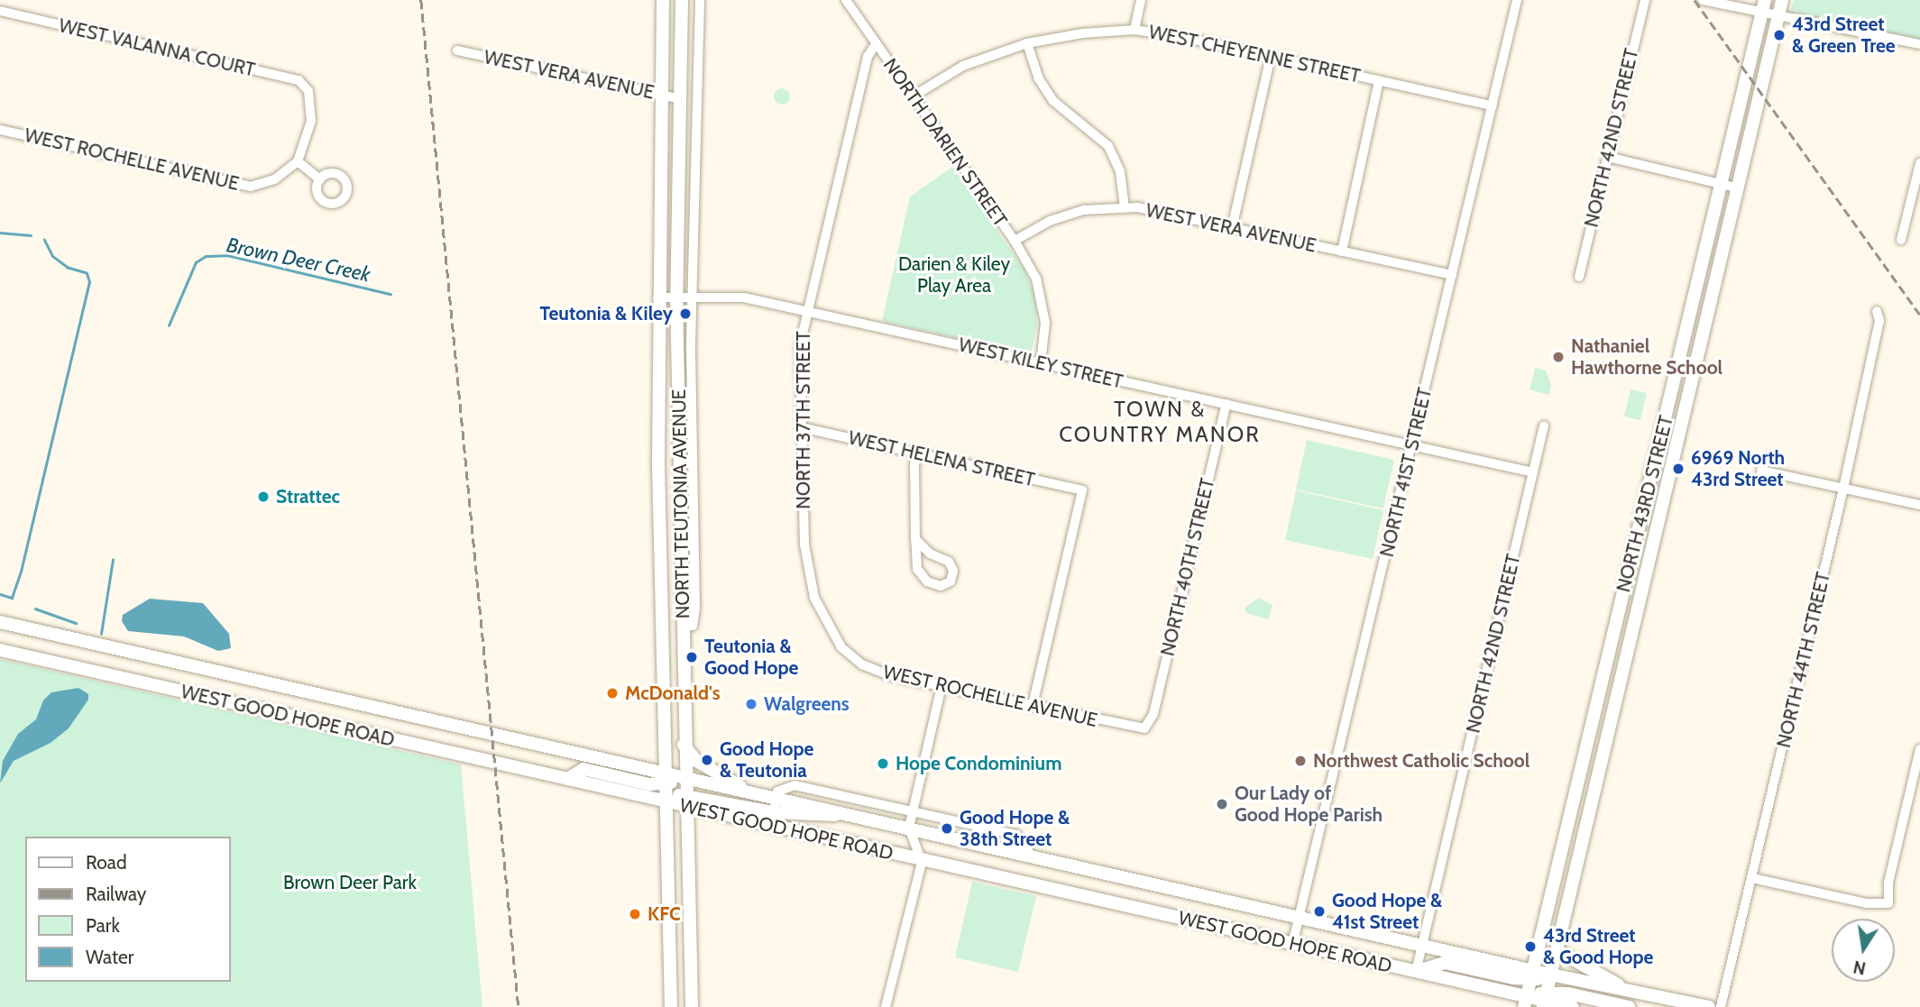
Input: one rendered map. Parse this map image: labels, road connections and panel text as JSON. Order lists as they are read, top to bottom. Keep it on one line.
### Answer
{"streets":{"main road":["NORTH TEUTONIA AVENUE","NORTH 43RD STREET","WEST GOOD HOPE ROAD"],"street":["WEST VALANNA COURT","WEST CHEYENNE STREET","WEST VERA AVENUE","NORTH 42ND STREET","NORTH DARIEN STREET","WEST ROCHELLE AVENUE","WEST KILEY STREET","NORTH 37TH STREET","WEST HELENA STREET","NORTH 41ST STREET","NORTH 40TH STREET","NORTH 44TH STREET"]},"crossings":[["WEST VALANNA COURT","WEST ROCHELLE AVENUE"],["WEST CHEYENNE STREET","NORTH DARIEN STREET"],["WEST CHEYENNE STREET","NORTH 41ST STREET"],["WEST VERA AVENUE","NORTH DARIEN STREET"],["WEST VERA AVENUE","NORTH 41ST STREET"],["WEST VERA AVENUE","NORTH TEUTONIA AVENUE"],["NORTH 42ND STREET","WEST KILEY STREET"],["NORTH 42ND STREET","WEST GOOD HOPE ROAD"],["NORTH DARIEN STREET","WEST KILEY STREET"],["NORTH DARIEN STREET","NORTH 37TH STREET"],["WEST ROCHELLE AVENUE","NORTH 37TH STREET"],["WEST ROCHELLE AVENUE","WEST HELENA STREET"],["WEST ROCHELLE AVENUE","NORTH 40TH STREET"],["WEST KILEY STREET","NORTH 37TH STREET"],["WEST KILEY STREET","NORTH 41ST STREET"],["WEST KILEY STREET","NORTH TEUTONIA AVENUE"],["WEST KILEY STREET","NORTH 40TH STREET"],["NORTH 37TH STREET","WEST HELENA STREET"],["NORTH 41ST STREET","WEST GOOD HOPE ROAD"],["NORTH TEUTONIA AVENUE","WEST GOOD HOPE ROAD"],["NORTH 43RD STREET","WEST GOOD HOPE ROAD"]],"districts":["TOWN & COUNTRY MANOR"],"water":["Brown Deer Creek"],"parks":["Darien & Kiley Play Area","Brown Deer Park"],"places":["43rd Street & Green Tree","Teutonia & Kiley","Nathaniel Hawthorne School","6969 North 43rd Street","Strattec","Teutonia & Good Hope","McDonald's","Walgreens","Good Hope & Teutonia","Northwest Catholic School","Hope Condominium","Our Lady of Good Hope Parish","Good Hope & 38th Street","Good Hope & 41st Street","KFC","43rd Street & Good Hope"],"legend":["Road","Railway","Park","Water"],"north":"bottom"}
